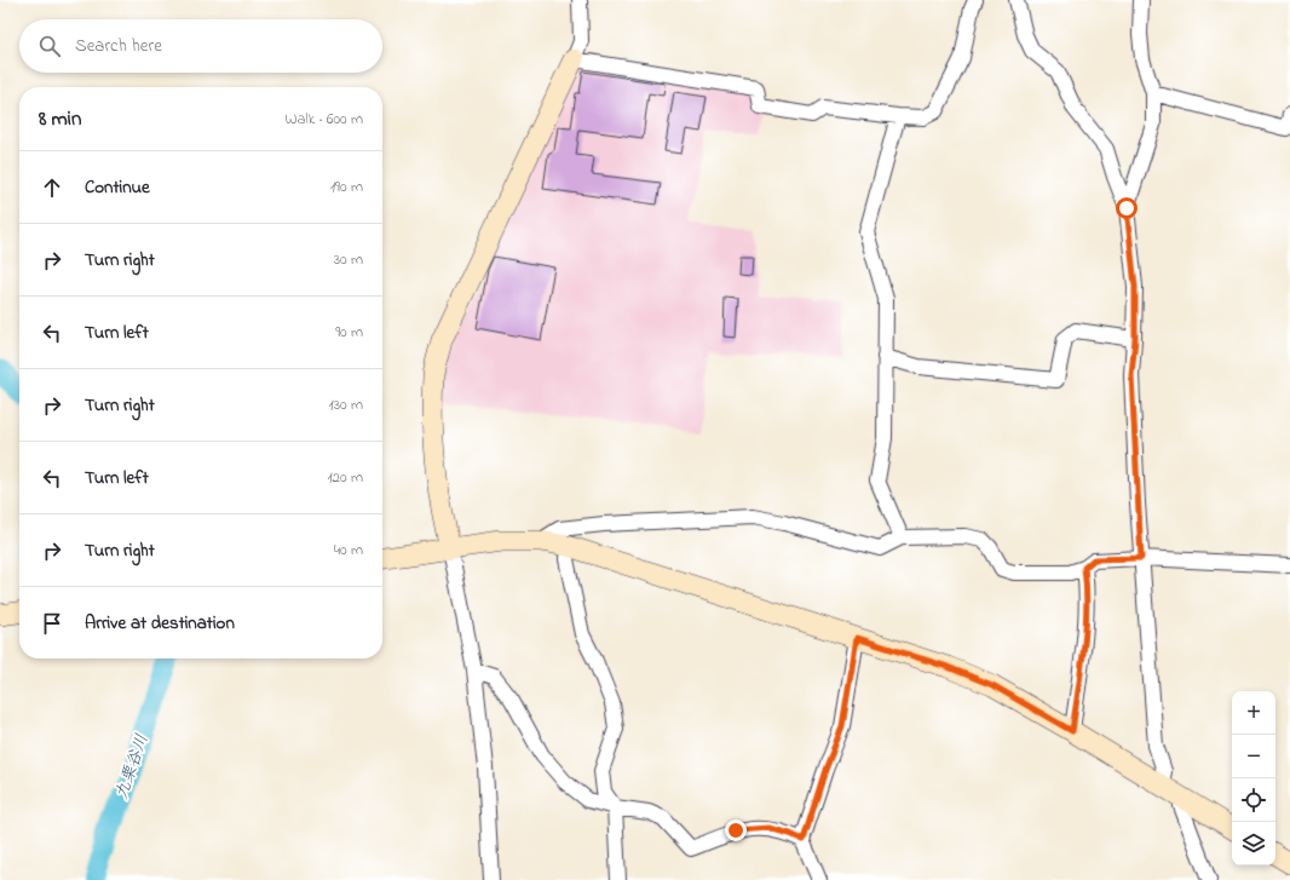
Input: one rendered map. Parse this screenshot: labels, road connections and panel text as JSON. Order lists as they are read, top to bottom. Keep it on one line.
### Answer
{"water":["九栗谷川"],"page":{"search":"Search here","heading":["8 min","Walk · 600 m"],"list":[["Continue","190 m"],["Turn right","30 m"],["Turn left","90 m"],["Turn right","130 m"],["Turn left","120 m"],["Turn right","40 m"],"Arrive at destination"],"map_buttons":["+","−"]}}
